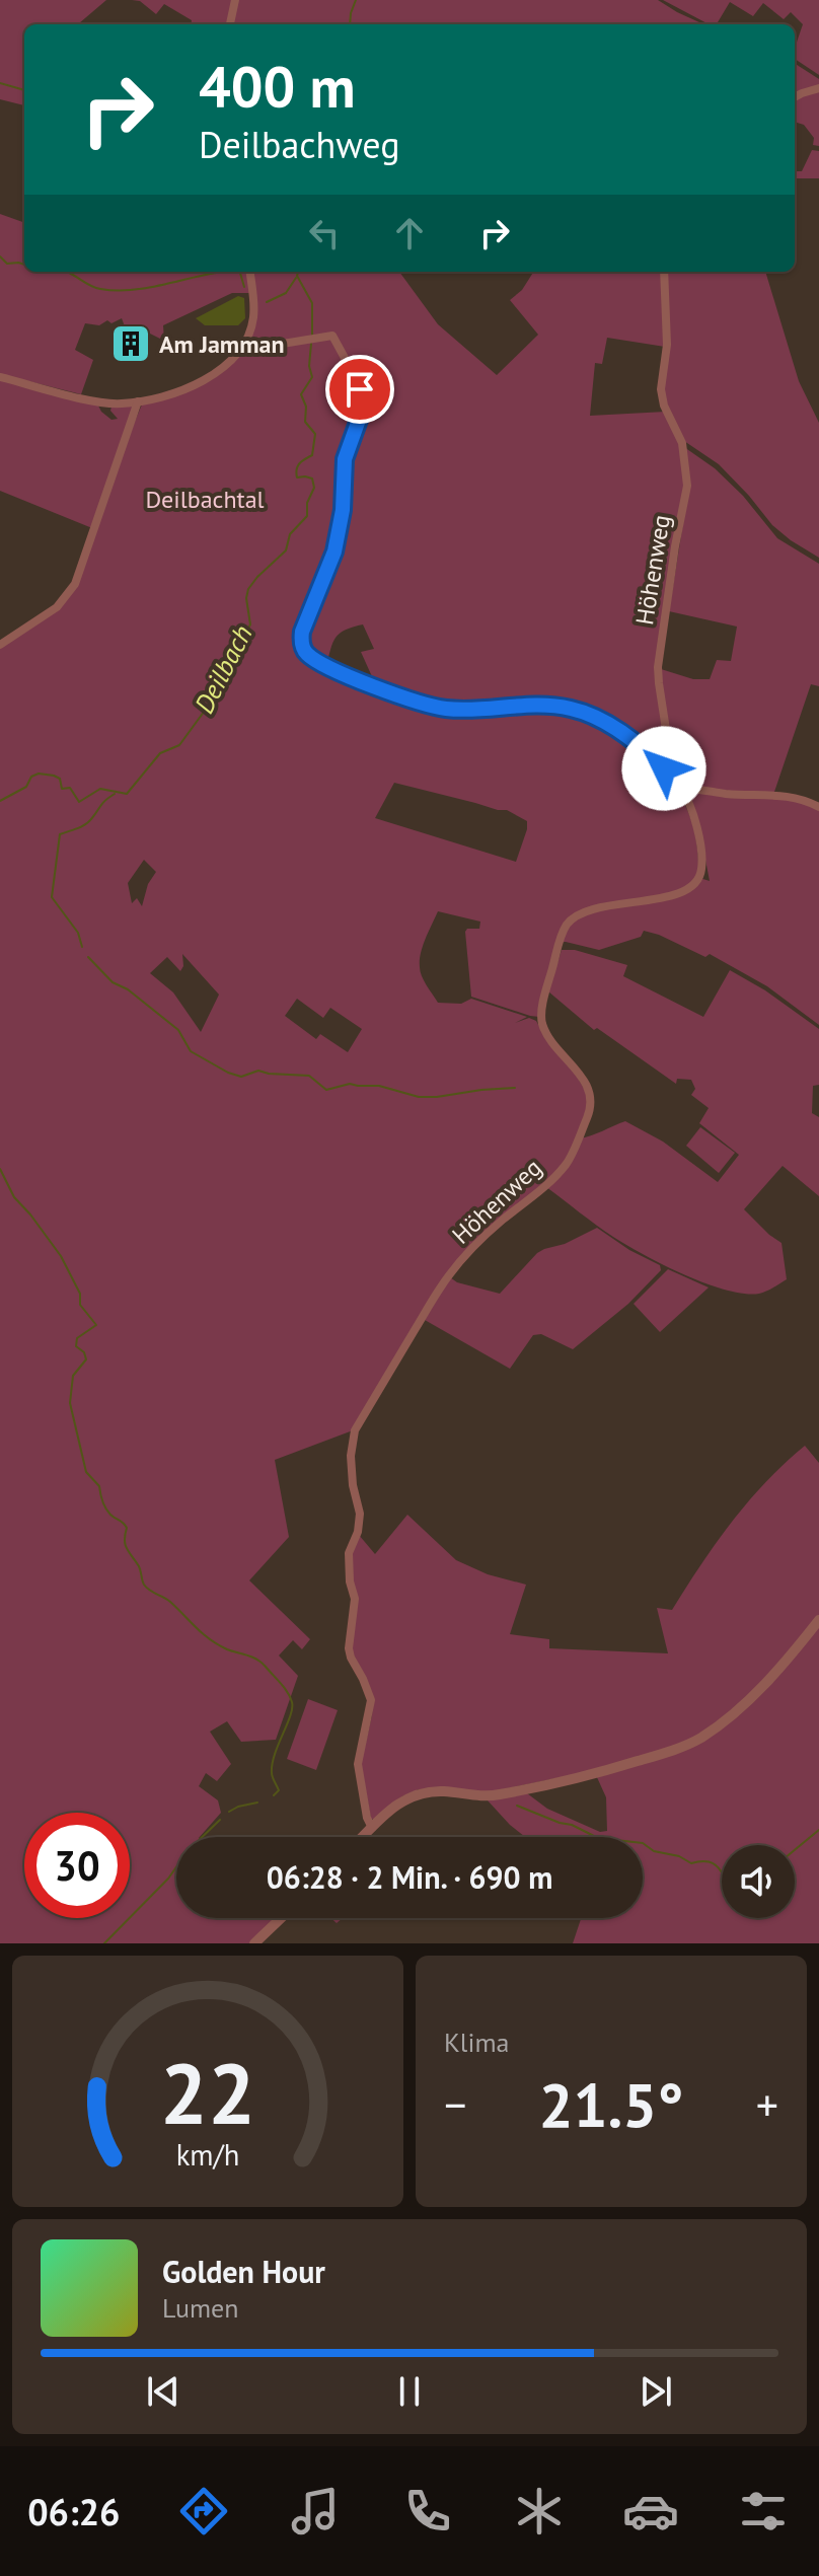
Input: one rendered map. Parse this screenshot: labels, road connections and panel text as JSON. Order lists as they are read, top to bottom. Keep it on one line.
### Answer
{"streets":{"street":["Höhenweg"]},"water":["Deilbach"],"parks":["Deilbachtal"],"places":{"building":["Am Jamman"]},"page":{"turn":["400 m","Deilbachweg"],"limit":"30","trip":"06:28 · 2 Min. · 690 m","tile":"Klima","heat":["−","21.5°","+"],"song":["Golden Hour","Lumen"],"tabs":"06:26","gauge":["22","km/h"]}}
